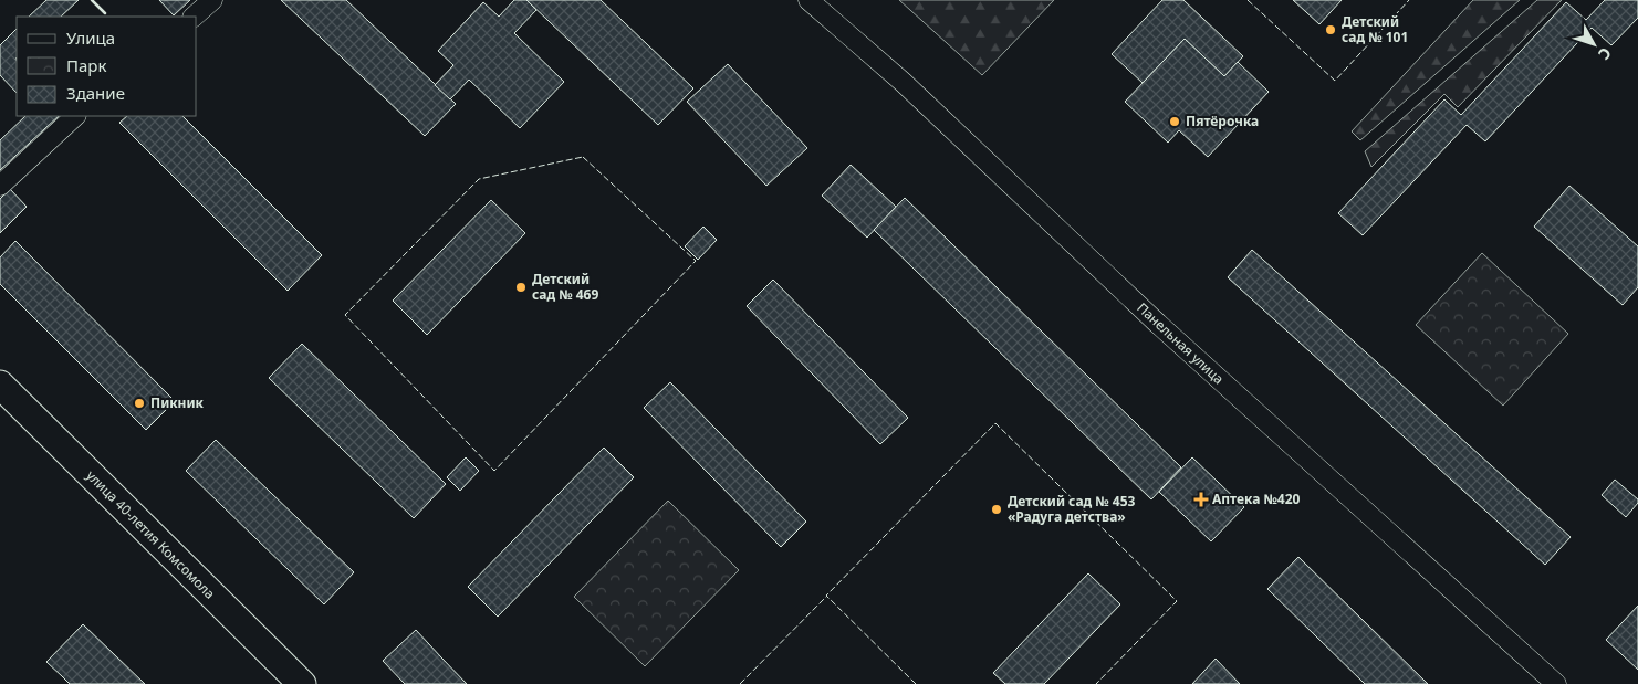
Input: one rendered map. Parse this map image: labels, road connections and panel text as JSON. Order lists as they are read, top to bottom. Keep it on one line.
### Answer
{"streets":{"main road":["улица 40-летия Комсомола"],"street":["Панельная улица"]},"places":{"other":["Детский сад № 101","Пятёрочка","Детский сад № 469","Пикник","Детский сад № 453 «Радуга детства»"],"health":["Аптека №420"]},"legend":["Улица","Парк","Здание"],"north":"bottom right"}
